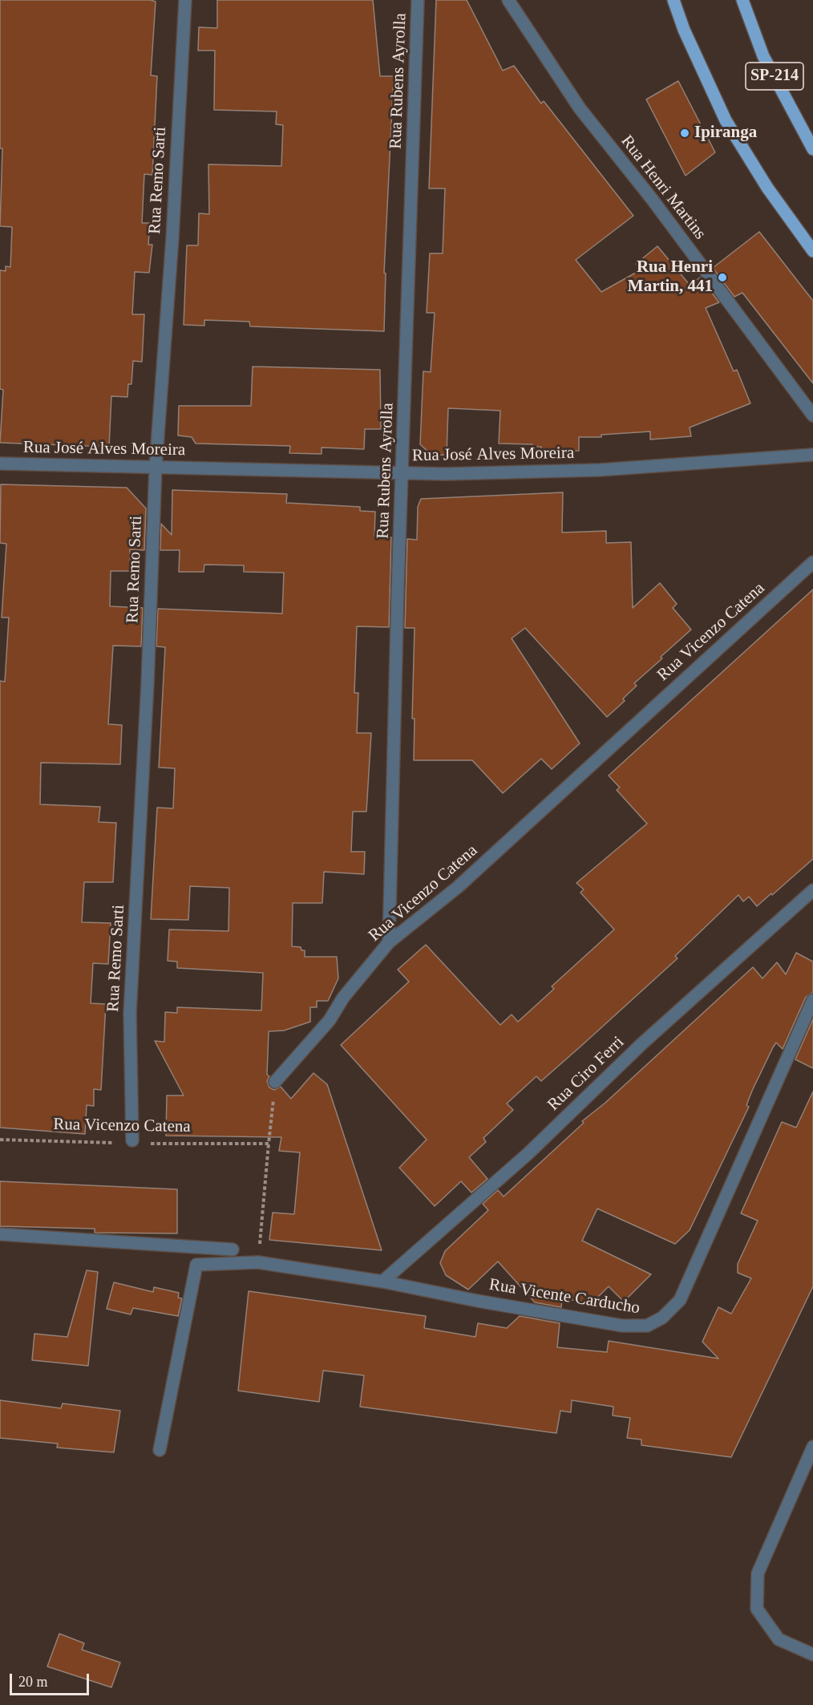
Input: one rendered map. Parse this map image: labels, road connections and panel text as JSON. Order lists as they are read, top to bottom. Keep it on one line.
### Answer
{"streets":{"main road":["SP-214"],"street":["Rua Rubens Ayrolla","Rua Remo Sarti","Rua Henri Martins","Rua José Alves Moreira","Rua Vicenzo Catena","Rua Ciro Ferri","Rua Vicente Carducho"]},"crossings":[["Rua Rubens Ayrolla","Rua José Alves Moreira"],["Rua Rubens Ayrolla","Rua Vicenzo Catena"],["Rua Remo Sarti","Rua José Alves Moreira"],["Rua Remo Sarti","Rua Vicenzo Catena"],["Rua Ciro Ferri","Rua Vicente Carducho"]],"places":["Ipiranga","Rua Henri Martin, 441"],"scale_bar":"20 m"}
